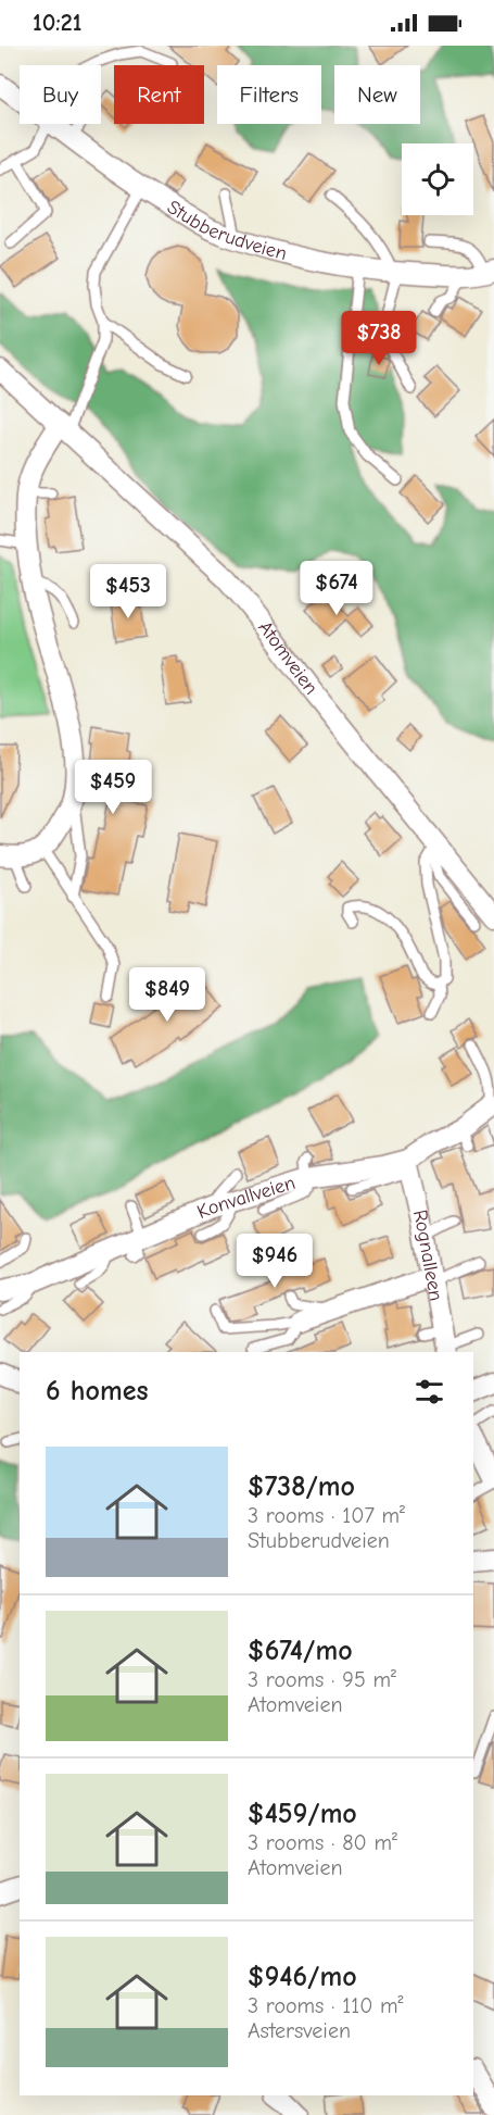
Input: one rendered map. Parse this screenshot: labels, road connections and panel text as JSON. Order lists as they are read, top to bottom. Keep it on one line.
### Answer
{"streets":{"street":["Stubberudveien","Atomveien","Konvallveien","Rognalleen"]},"crossings":[["Konvallveien","Rognalleen"]],"page":{"status":"10:21","chip":["Buy","Rent","Filters","New"],"price":["$738","$674","$453","$459","$849","$946"],"heading":"6 homes","list":[{"name":"$738/mo","note":"3 rooms · 107 m² · Stubberudveien"},{"name":"$674/mo","note":"3 rooms · 95 m² · Atomveien"},{"name":"$459/mo","note":"3 rooms · 80 m² · Atomveien"},{"name":"$946/mo","note":"3 rooms · 110 m² · Astersveien"}]}}
